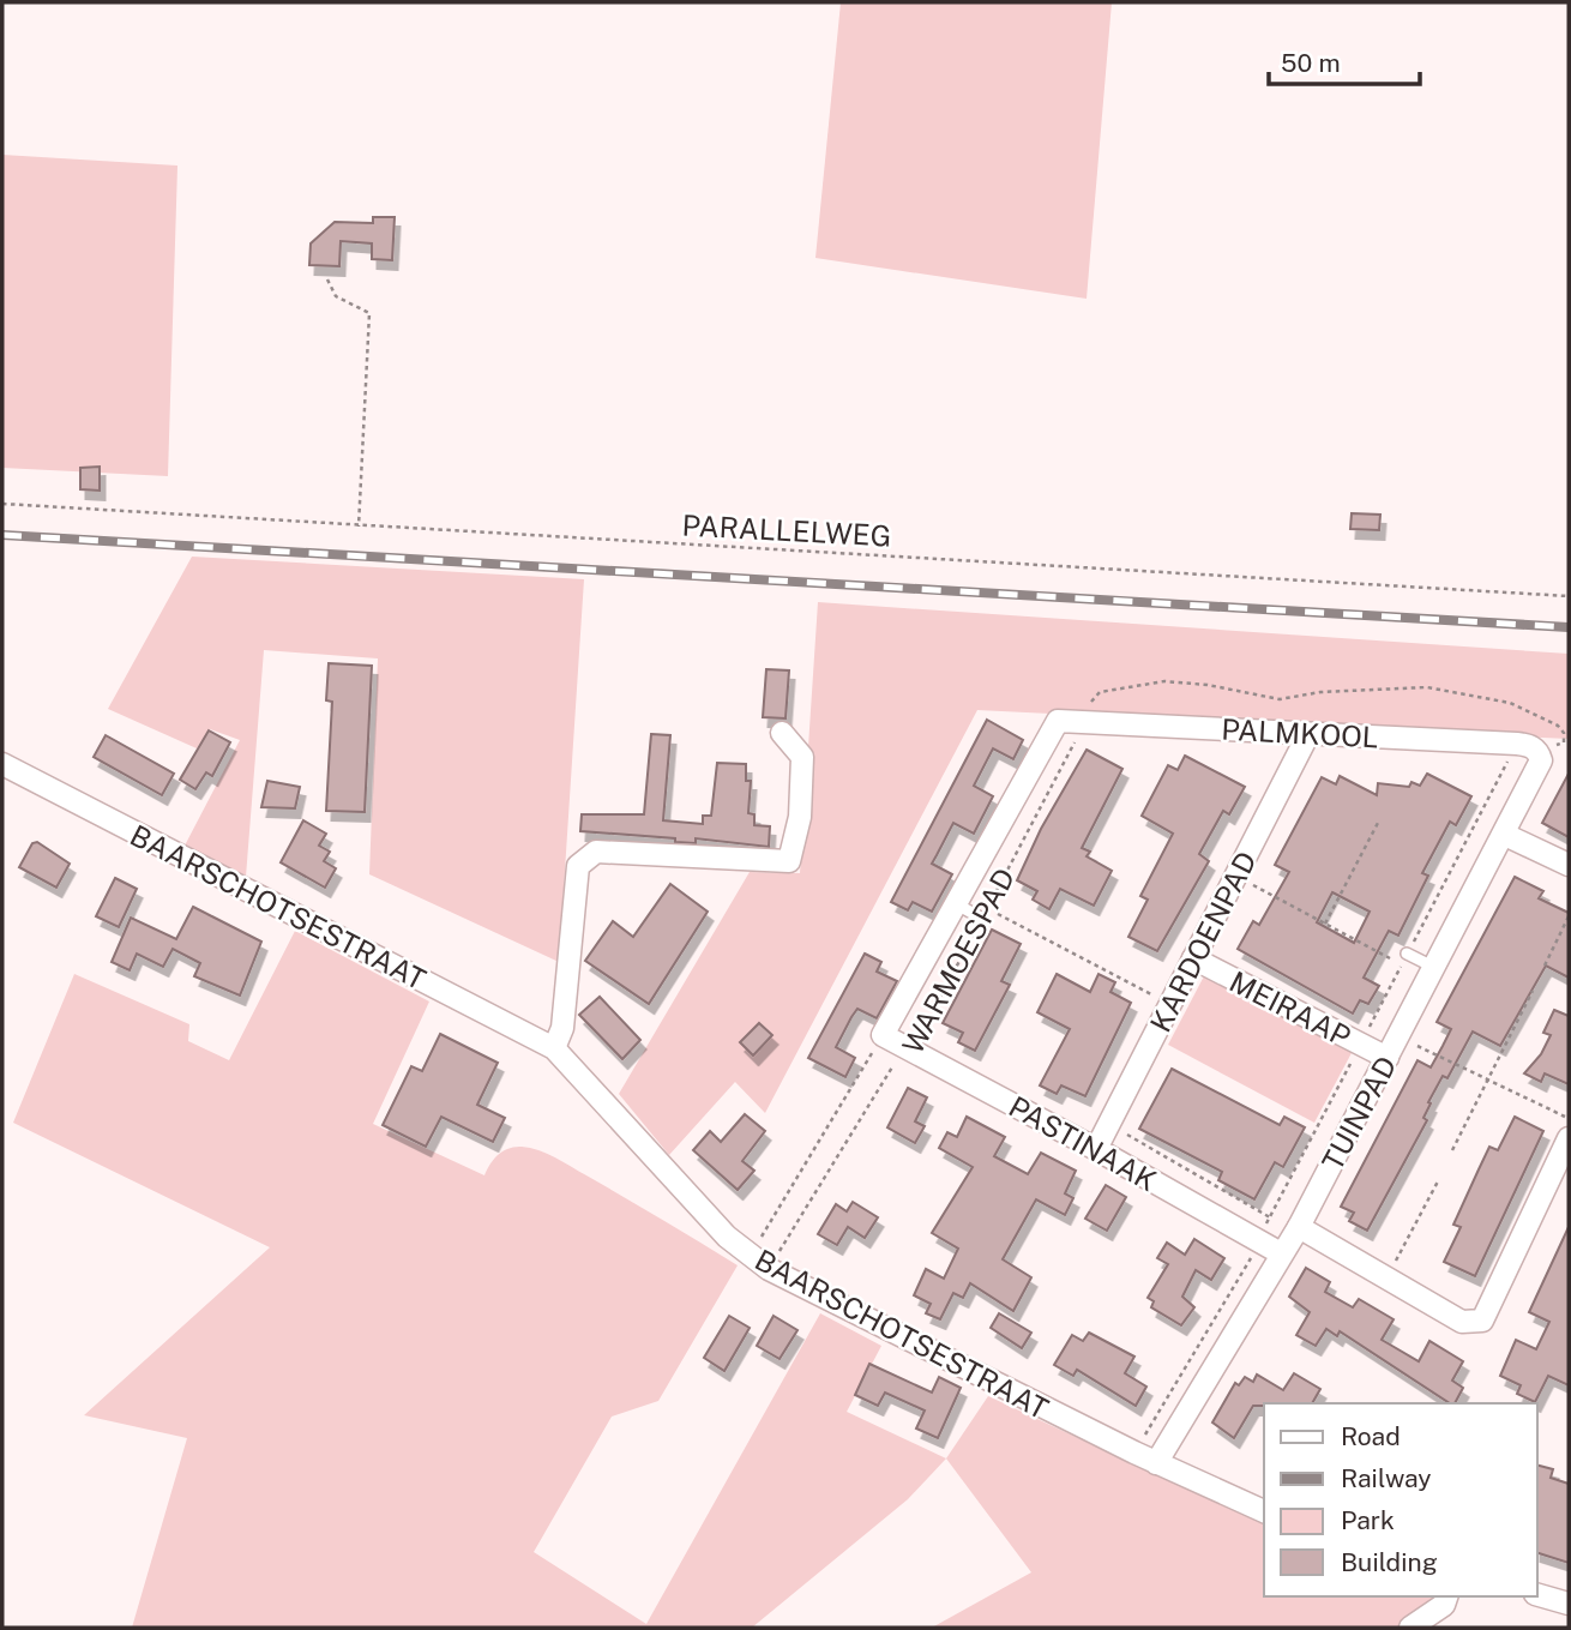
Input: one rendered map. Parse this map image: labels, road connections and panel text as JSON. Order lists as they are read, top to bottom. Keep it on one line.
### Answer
{"streets":{"street":["PALMKOOL","BAARSCHOTSESTRAAT","KARDOENPAD","WARMOESPAD","MEIRAAP","TUINPAD","PASTINAAK"],"path":["PARALLELWEG"]},"crossings":[["PALMKOOL","KARDOENPAD"],["PALMKOOL","WARMOESPAD"],["PALMKOOL","TUINPAD"],["BAARSCHOTSESTRAAT","WARMOESPAD"],["BAARSCHOTSESTRAAT","TUINPAD"],["KARDOENPAD","MEIRAAP"],["KARDOENPAD","PASTINAAK"],["WARMOESPAD","TUINPAD"],["WARMOESPAD","PASTINAAK"],["MEIRAAP","TUINPAD"],["TUINPAD","PASTINAAK"]],"legend":["Road","Railway","Park","Building"],"scale_bar":"50 m"}
